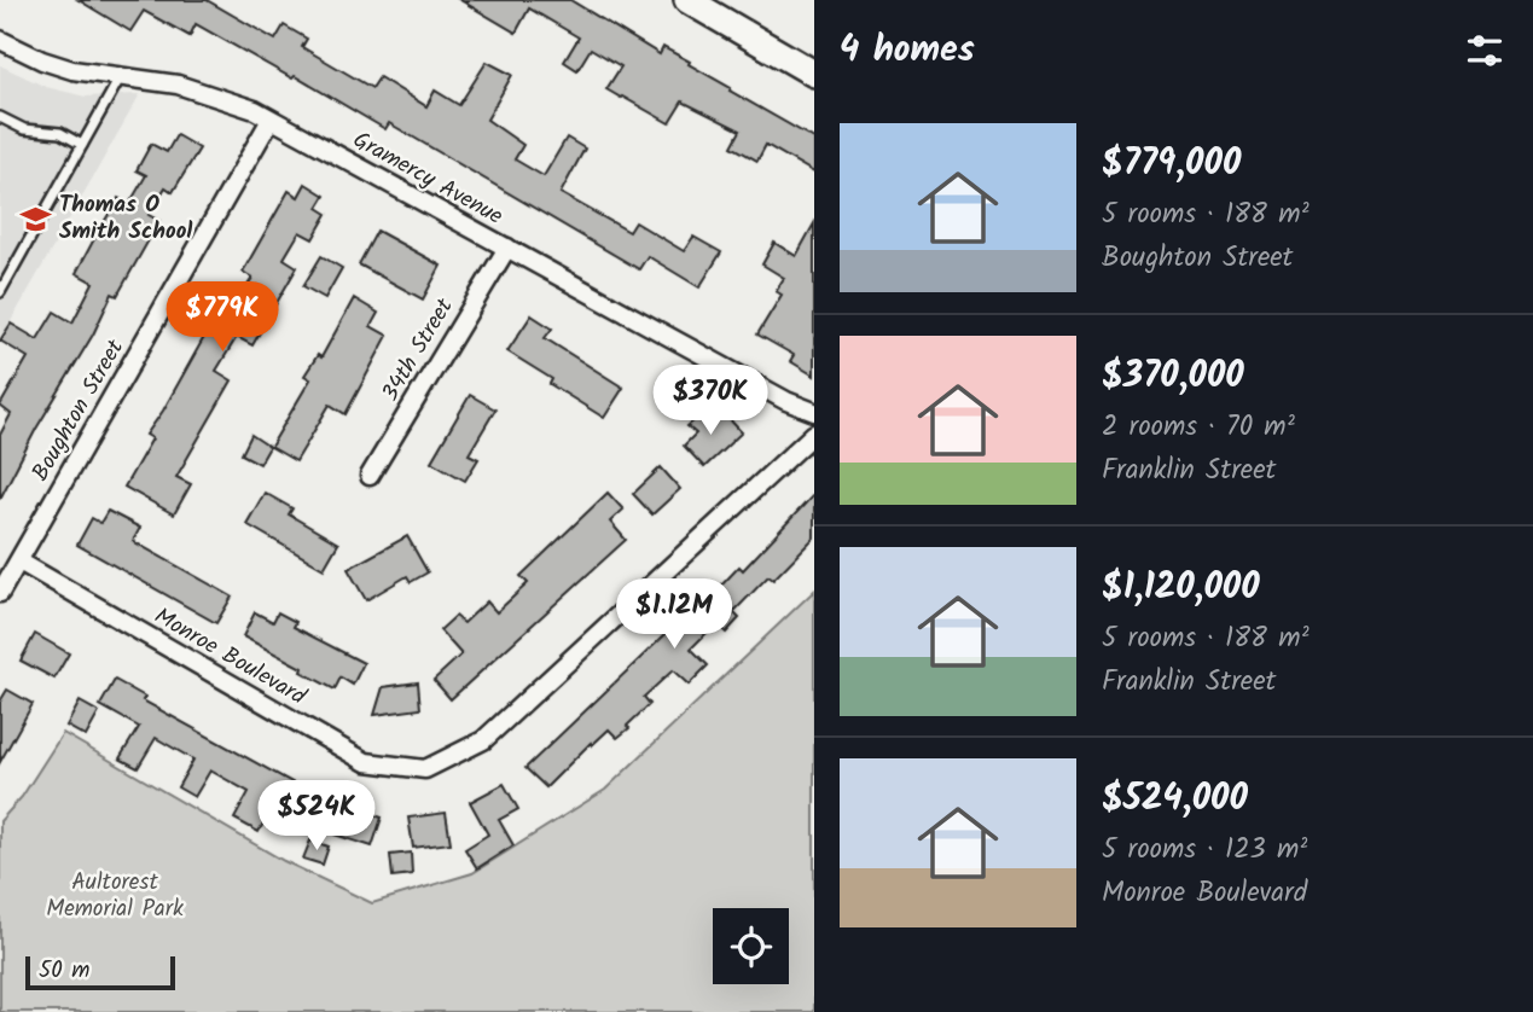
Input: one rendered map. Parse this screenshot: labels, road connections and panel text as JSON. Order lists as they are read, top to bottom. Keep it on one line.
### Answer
{"streets":{"street":["Gramercy Avenue","34th Street","Boughton Street","Monroe Boulevard"]},"crossings":[["Gramercy Avenue","34th Street"],["Gramercy Avenue","Boughton Street"],["Boughton Street","Monroe Boulevard"]],"parks":["Aultorest Memorial Park"],"places":{"school or university":["Thomas O Smith School"]},"scale_bar":"50 m","page":{"heading":"4 homes","list":[{"name":"$779,000","note":"5 rooms · 188 m² · Boughton Street"},{"name":"$370,000","note":"2 rooms · 70 m² · Franklin Street"},{"name":"$1,120,000","note":"5 rooms · 188 m² · Franklin Street"},{"name":"$524,000","note":"5 rooms · 123 m² · Monroe Boulevard"}],"price":["$779K","$370K","$1.12M","$524K"],"scale":"50 m"}}
